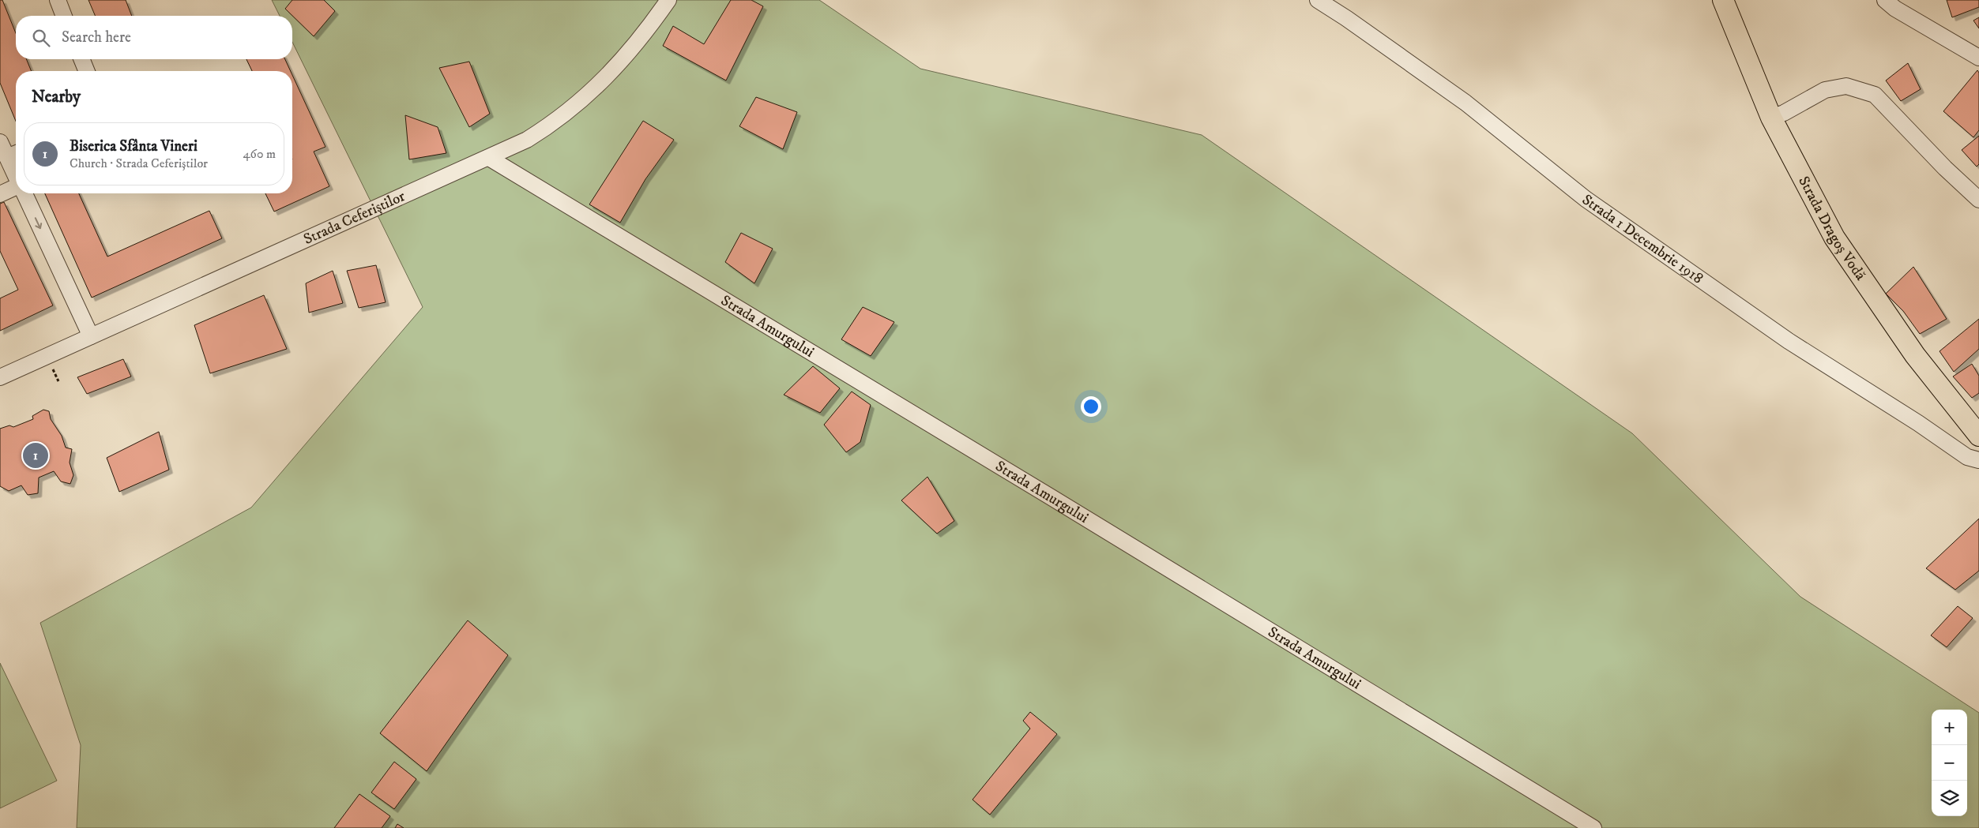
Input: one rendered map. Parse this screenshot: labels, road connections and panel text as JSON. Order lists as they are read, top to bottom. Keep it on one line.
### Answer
{"streets":{"main road":["Strada Dragoș Vodă"],"street":["Strada Ceferiștilor","Strada 1 Decembrie 1918","Strada Amurgului"]},"crossings":[["Strada Ceferiștilor","Strada Amurgului"]],"page":{"search":"Search here","heading":"Nearby","list":[{"mark":"1","name":"Biserica Sfânta Vineri","note":"Church · Strada Ceferiștilor","value":"460 m"}],"pins":"1","map_buttons":["+","−"]}}
